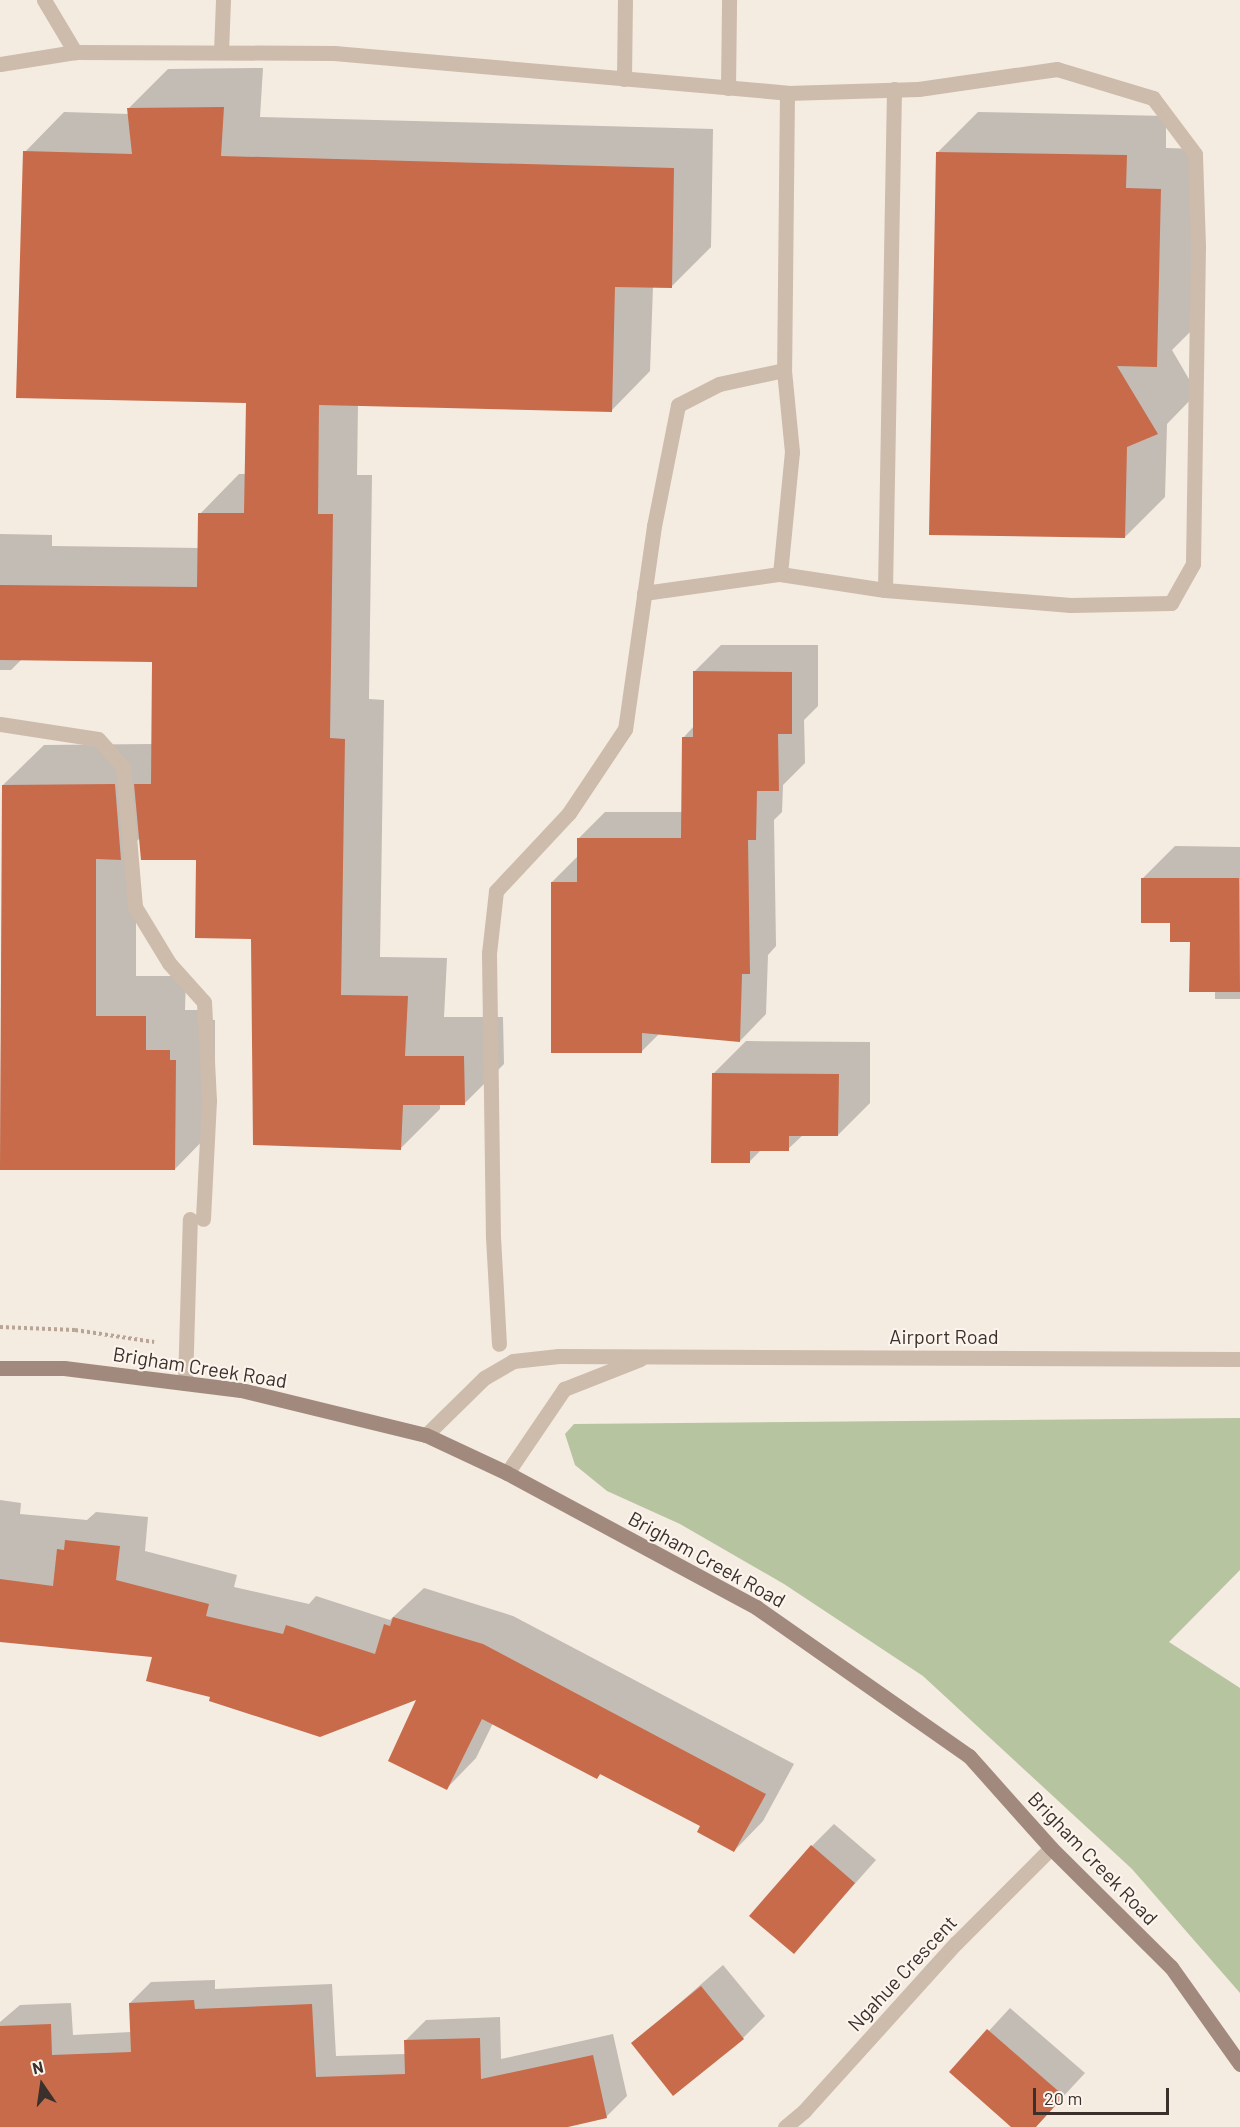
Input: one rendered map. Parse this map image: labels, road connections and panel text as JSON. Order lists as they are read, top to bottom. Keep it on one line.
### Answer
{"streets":{"main road":["Brigham Creek Road"],"street":["Airport Road","Ngahue Crescent"]},"crossings":[["Airport Road","Brigham Creek Road"],["Brigham Creek Road","Ngahue Crescent"]],"scale_bar":"20 m","north":"top"}
